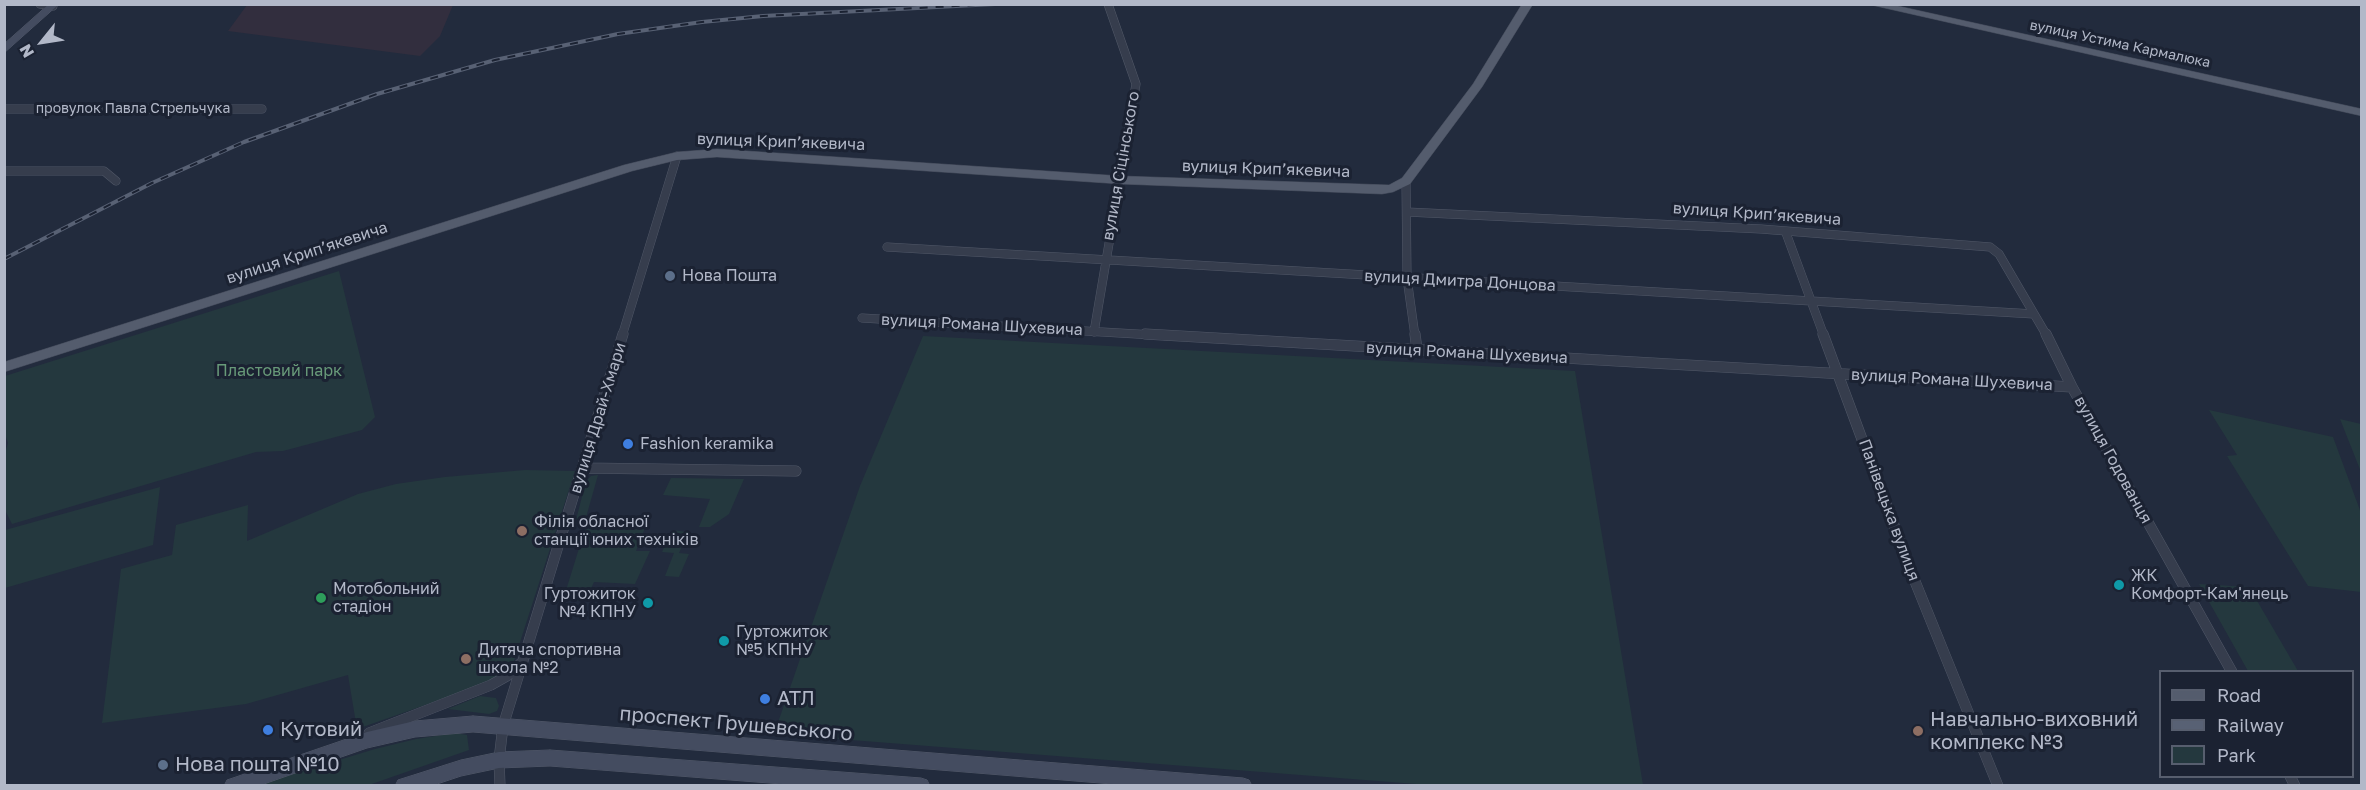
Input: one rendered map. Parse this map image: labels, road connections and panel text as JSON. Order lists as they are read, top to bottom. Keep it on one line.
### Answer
{"streets":{"main road":["вулиця Устима Кармалюка","вулиця Крипʼякевича","проспект Грушевського"],"street":["провулок Павла Стрельчука","вулиця Сіцінського","вулиця Дмитра Донцова","вулиця Романа Шухевича","вулиця Драй-Хмари","вулиця Годованця","Панівецька вулиця"]},"crossings":[["вулиця Крипʼякевича","вулиця Сіцінського"],["вулиця Крипʼякевича","вулиця Драй-Хмари"],["вулиця Крипʼякевича","вулиця Годованця"],["вулиця Крипʼякевича","Панівецька вулиця"],["вулиця Сіцінського","вулиця Дмитра Донцова"],["вулиця Сіцінського","вулиця Романа Шухевича"],["вулиця Дмитра Донцова","вулиця Годованця"],["вулиця Дмитра Донцова","Панівецька вулиця"],["вулиця Романа Шухевича","вулиця Годованця"],["вулиця Романа Шухевича","Панівецька вулиця"],["вулиця Драй-Хмари","проспект Грушевського"]],"parks":["Пластовий парк"],"places":["Нова Пошта","Fashion keramika","Філія обласної станції юних техніків","ЖК Комфорт-Кам'янець","Мотобольний стадіон","Гуртожиток №4 КПНУ","Гуртожиток №5 КПНУ","Дитяча спортивна школа №2","АТЛ","Кутовий","Навчально-виховний комплекс №3","Нова пошта №10"],"legend":["Road","Railway","Park"],"north":"bottom left"}
